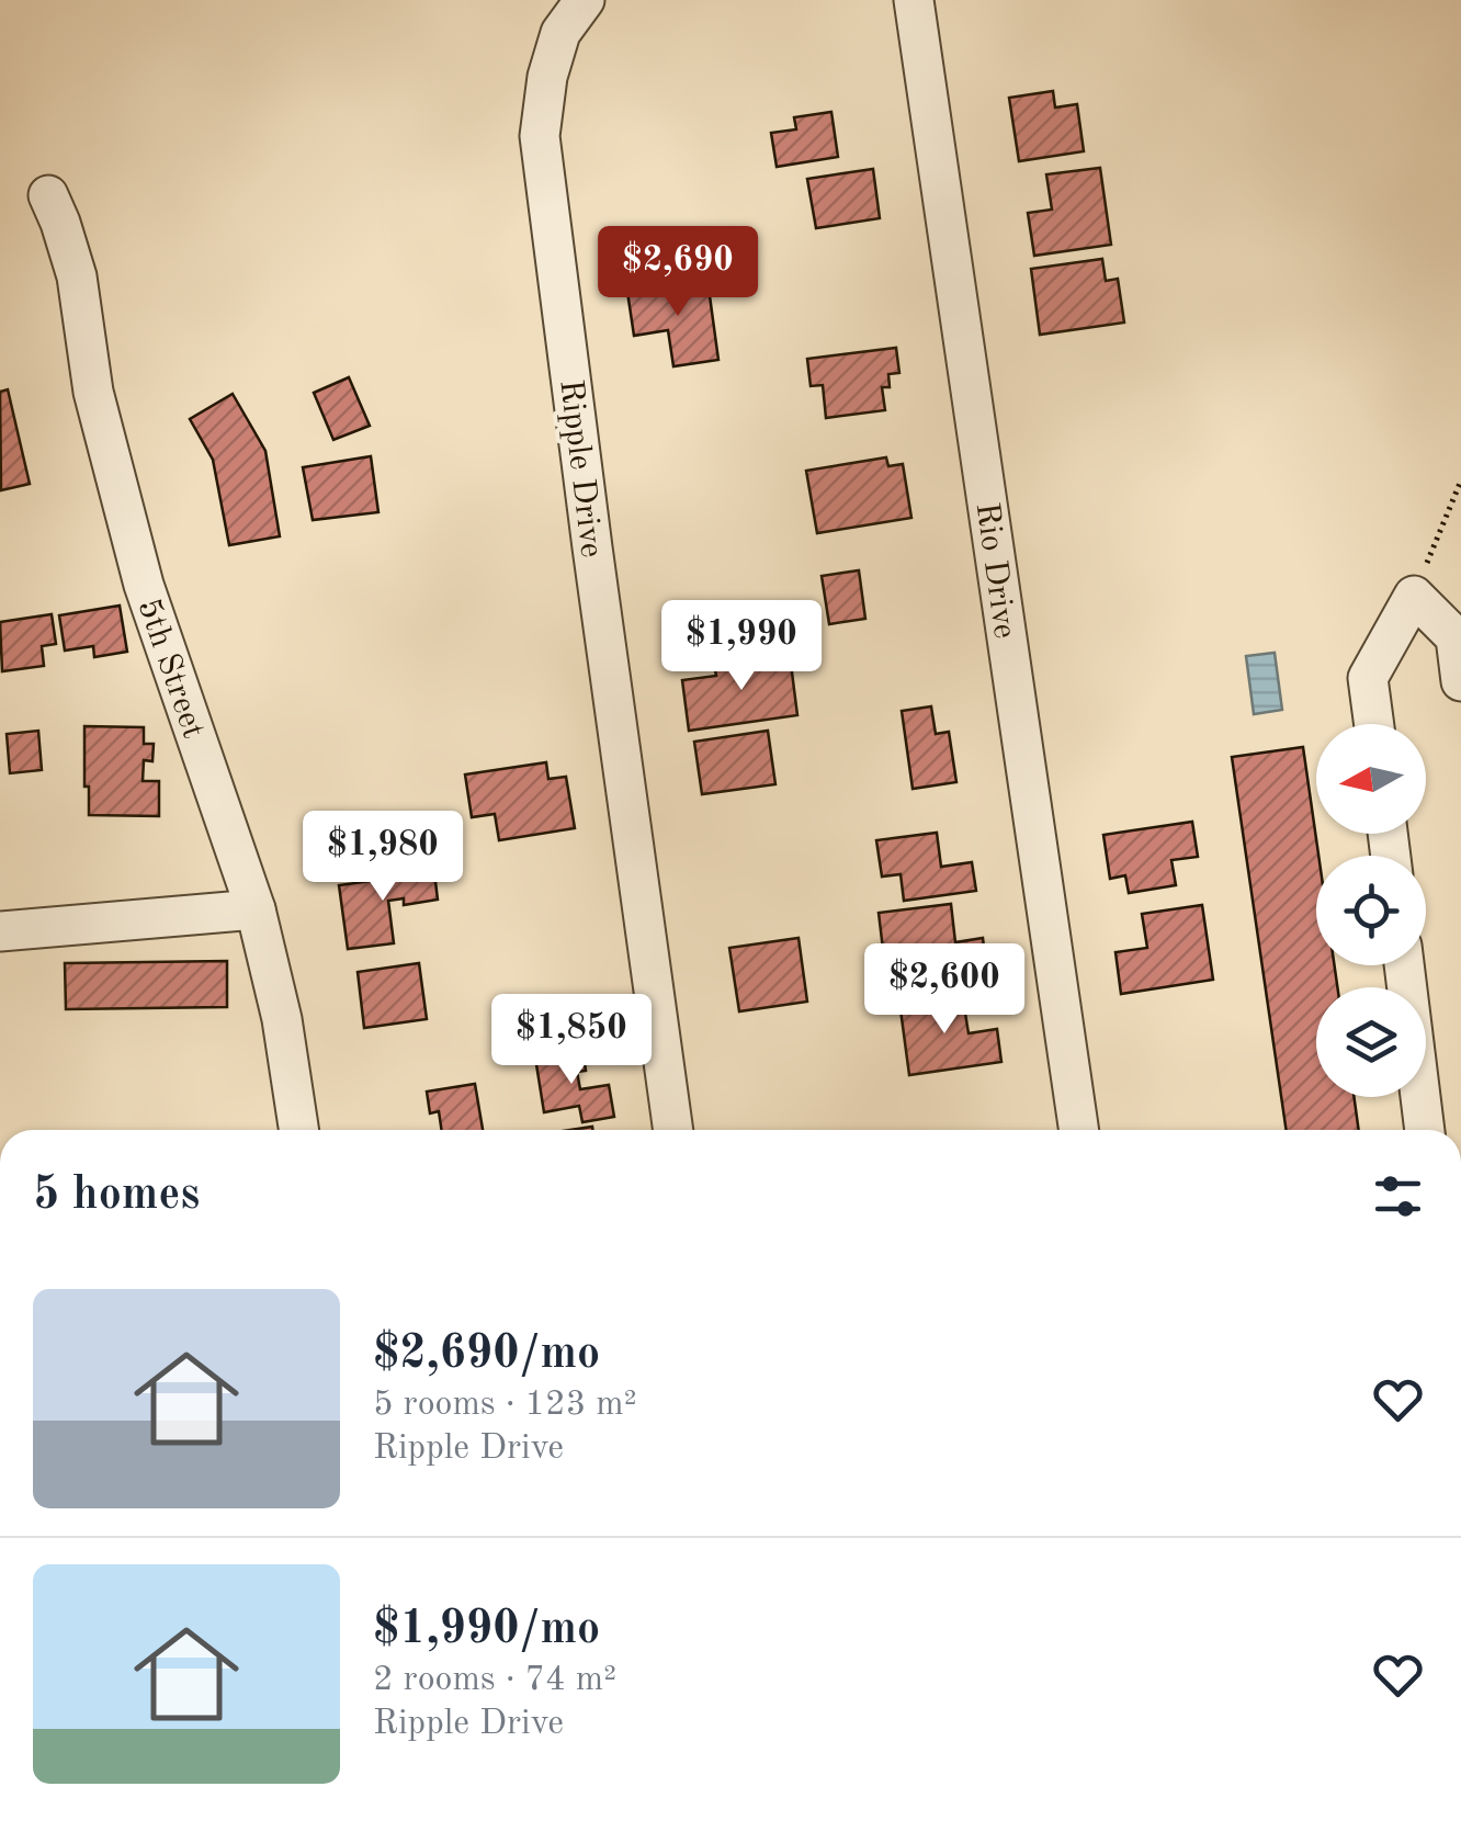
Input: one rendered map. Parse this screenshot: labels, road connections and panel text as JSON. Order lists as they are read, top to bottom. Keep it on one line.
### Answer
{"streets":{"street":["Ripple Drive","Rio Drive","5th Street"]},"north":"left","page":{"price":["$2,690","$1,990","$1,980","$2,600","$1,850"],"heading":"5 homes","list":[{"name":"$2,690/mo","note":"5 rooms · 123 m² · Ripple Drive"},{"name":"$1,990/mo","note":"2 rooms · 74 m² · Ripple Drive"}]}}
